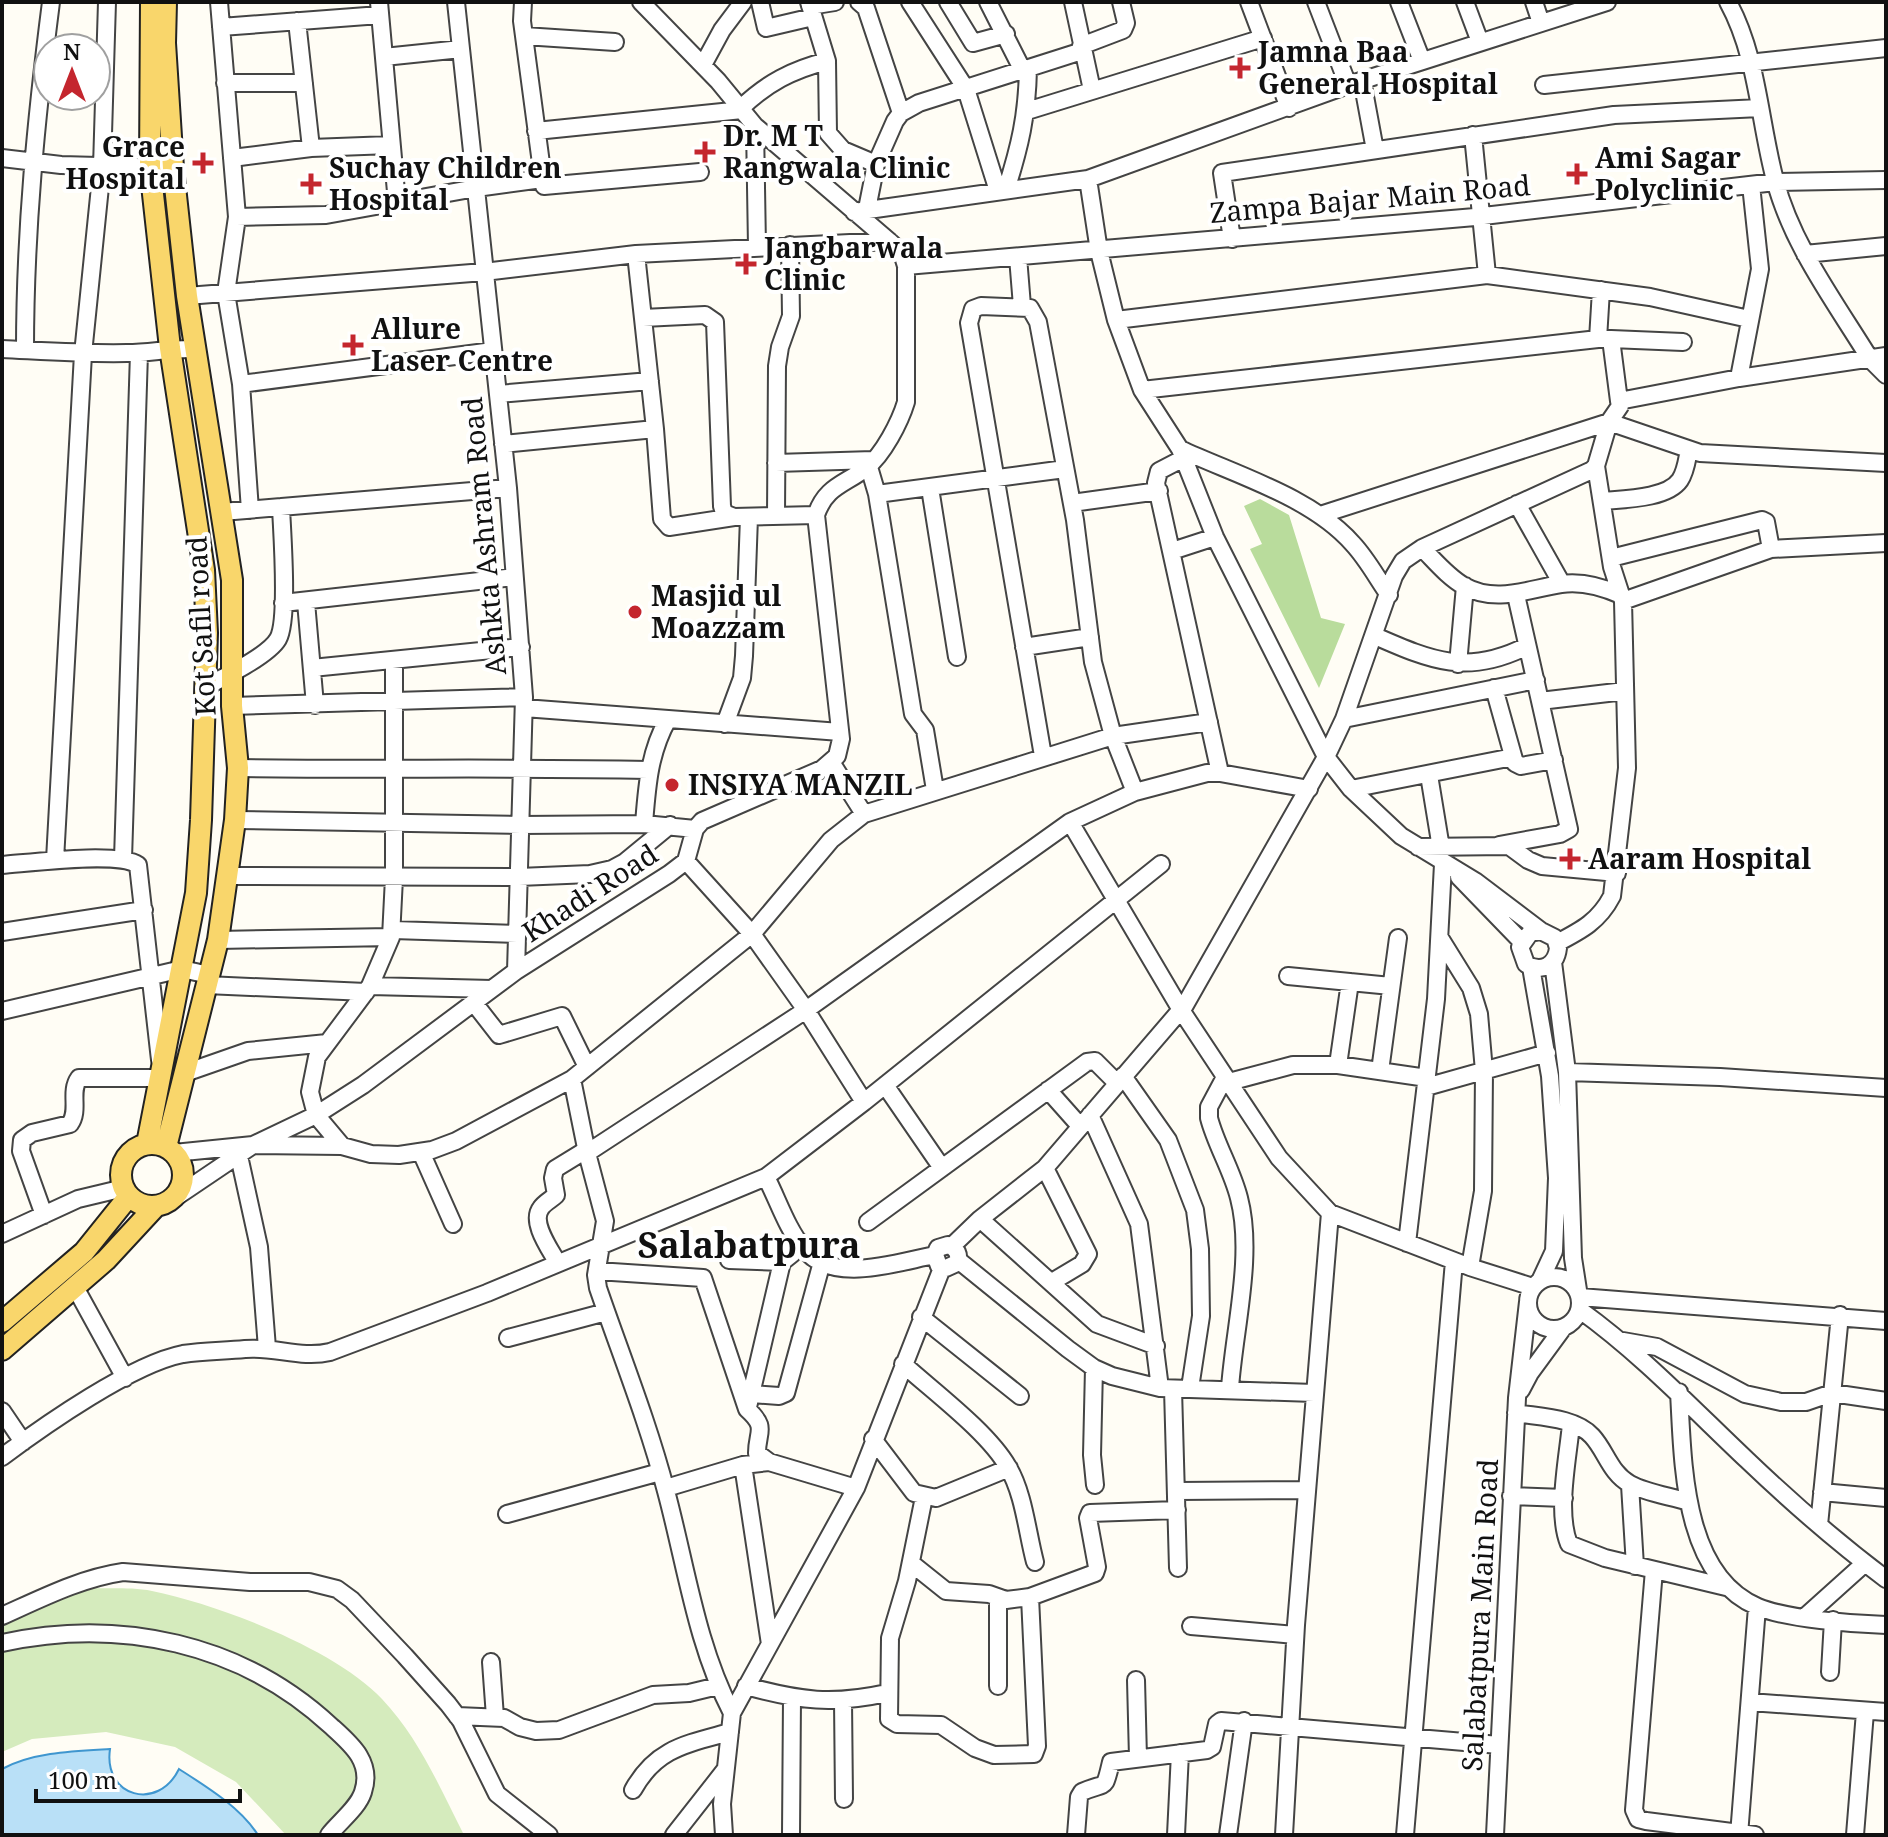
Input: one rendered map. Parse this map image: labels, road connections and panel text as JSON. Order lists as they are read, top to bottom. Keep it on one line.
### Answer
{"streets":{"main road":["Kot Safil road"],"street":["Zampa Bajar Main Road","Ashkta Ashram Road","Khadi Road","Salabatpura Main Road"]},"crossings":[["Ashkta Ashram Road","Khadi Road"],["Kot Safil road","Khadi Road"]],"districts":["Salabatpura"],"places":{"health":["Jamna Baa General Hospital","Dr. M T Rangwala Clinic","Grace Hospital","Ami Sagar Polyclinic","Suchay Children Hospital","Jangbarwala Clinic","Allure Laser Centre","Aaram Hospital"],"other":["Masjid ul Moazzam","INSIYA MANZIL"]},"scale_bar":"100 m","north":"top"}
